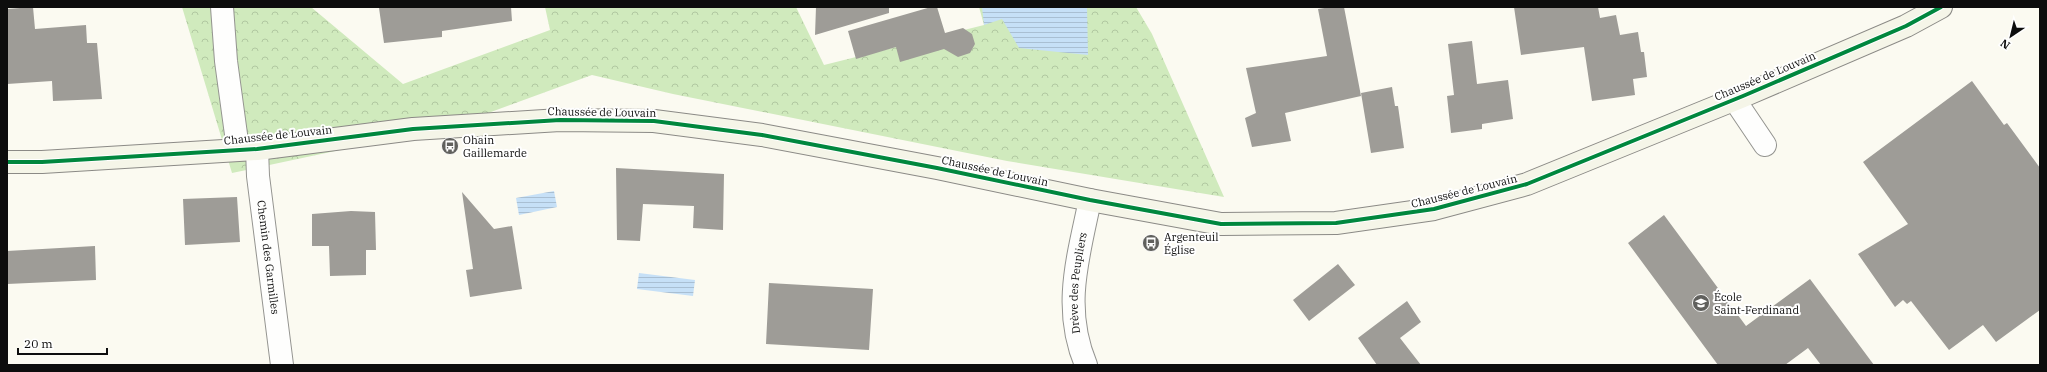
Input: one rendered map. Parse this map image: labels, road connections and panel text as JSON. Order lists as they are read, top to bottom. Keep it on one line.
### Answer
{"streets":{"main road":["Chaussée de Louvain"],"street":["Chemin des Garmilles","Drève des Peupliers"]},"crossings":[["Chaussée de Louvain","Chemin des Garmilles"],["Chaussée de Louvain","Drève des Peupliers"]],"places":{"bus stop":["Ohain Gaillemarde","Argenteuil Église"],"school or university":["École Saint-Ferdinand"]},"scale_bar":"20 m","north":"bottom left"}
